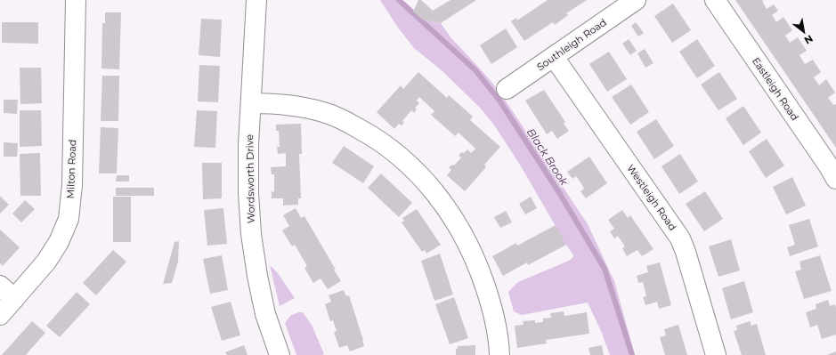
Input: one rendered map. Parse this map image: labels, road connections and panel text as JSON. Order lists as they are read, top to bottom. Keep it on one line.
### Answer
{"streets":{"street":["Southleigh Road","Eastleigh Road","Milton Road","Wordsworth Drive","Westleigh Road"]},"crossings":[["Southleigh Road","Westleigh Road"]],"water":["Black Brook"],"north":"bottom right"}
